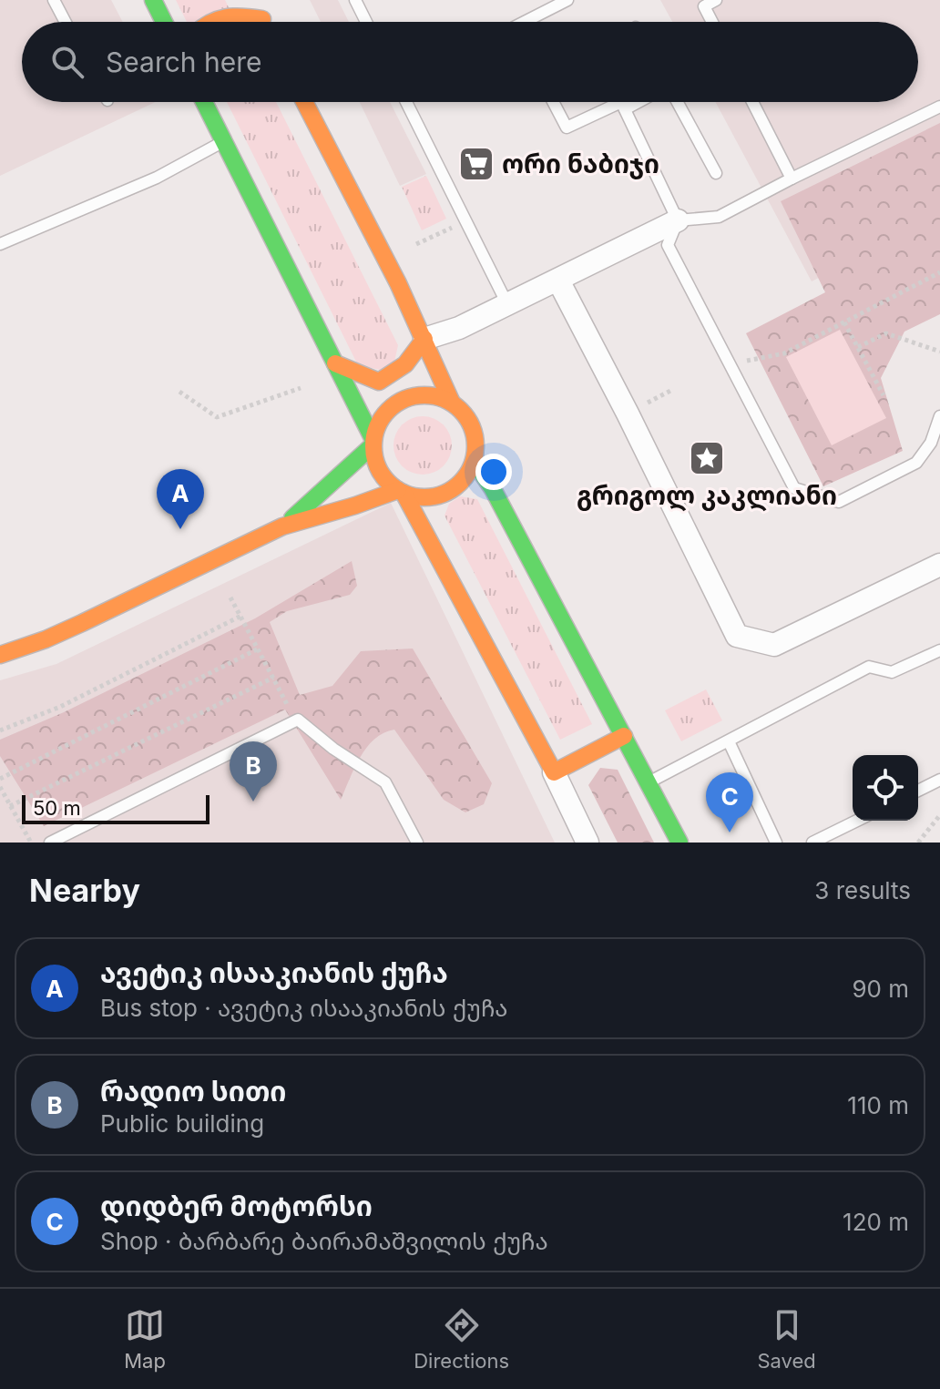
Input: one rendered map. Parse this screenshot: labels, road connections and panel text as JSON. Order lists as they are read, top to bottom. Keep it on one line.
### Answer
{"places":{"supermarket":["ორი ნაბიჯი"],"place":["გრიგოლ კაკლიანი"]},"scale_bar":"50 m","page":{"search":"Search here","pins":["A","B","C"],"scale":"50 m","heading":["Nearby","3 results"],"list":[{"mark":"A","name":"ავეტიკ ისააკიანის ქუჩა","note":"Bus stop · ავეტიკ ისააკიანის ქუჩა","value":"90 m"},{"mark":"B","name":"რადიო სითი","note":"Public building","value":"110 m"},{"mark":"C","name":"დიდბერ მოტორსი","note":"Shop · ბარბარე ბაირამაშვილის ქუჩა","value":"120 m"}],"nav":["Map","Directions","Saved"]}}
